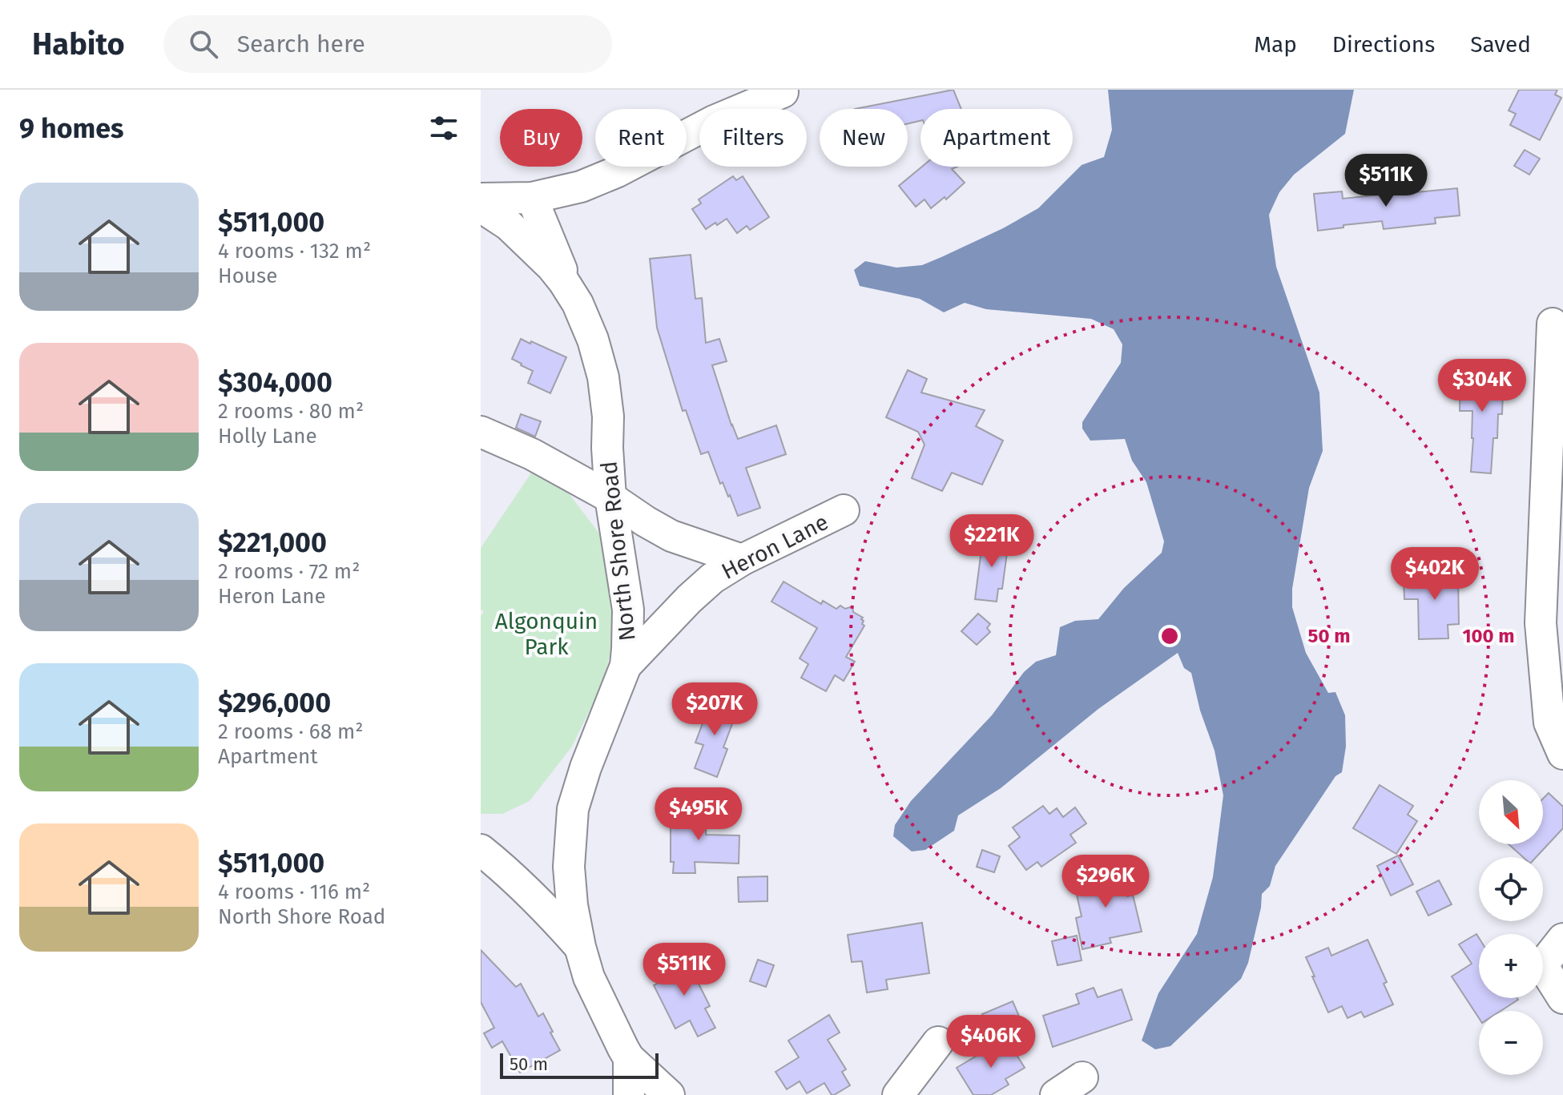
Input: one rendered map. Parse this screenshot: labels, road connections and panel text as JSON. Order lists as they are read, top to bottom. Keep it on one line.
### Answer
{"streets":{"street":["Heron Lane","North Shore Road"]},"crossings":[["Heron Lane","North Shore Road"]],"parks":["Algonquin Park"],"scale_bar":"50 m","north":"bottom right","page":{"header":"Habito","search":"Search here","nav":["Map","Directions","Saved"],"heading":"9 homes","chip":["Buy","Rent","Filters","New","Apartment"],"price":["$511K","$304K","$221K","$402K","$207K","$495K","$296K","$511K","$406K"],"list":[{"name":"$511,000","note":"4 rooms · 132 m² · House"},{"name":"$304,000","note":"2 rooms · 80 m² · Holly Lane"},{"name":"$221,000","note":"2 rooms · 72 m² · Heron Lane"},{"name":"$296,000","note":"2 rooms · 68 m² · Apartment"},{"name":"$511,000","note":"4 rooms · 116 m² · North Shore Road"}],"map_buttons":["+","−"],"scale":"50 m"},"rings":["50 m","100 m"]}
